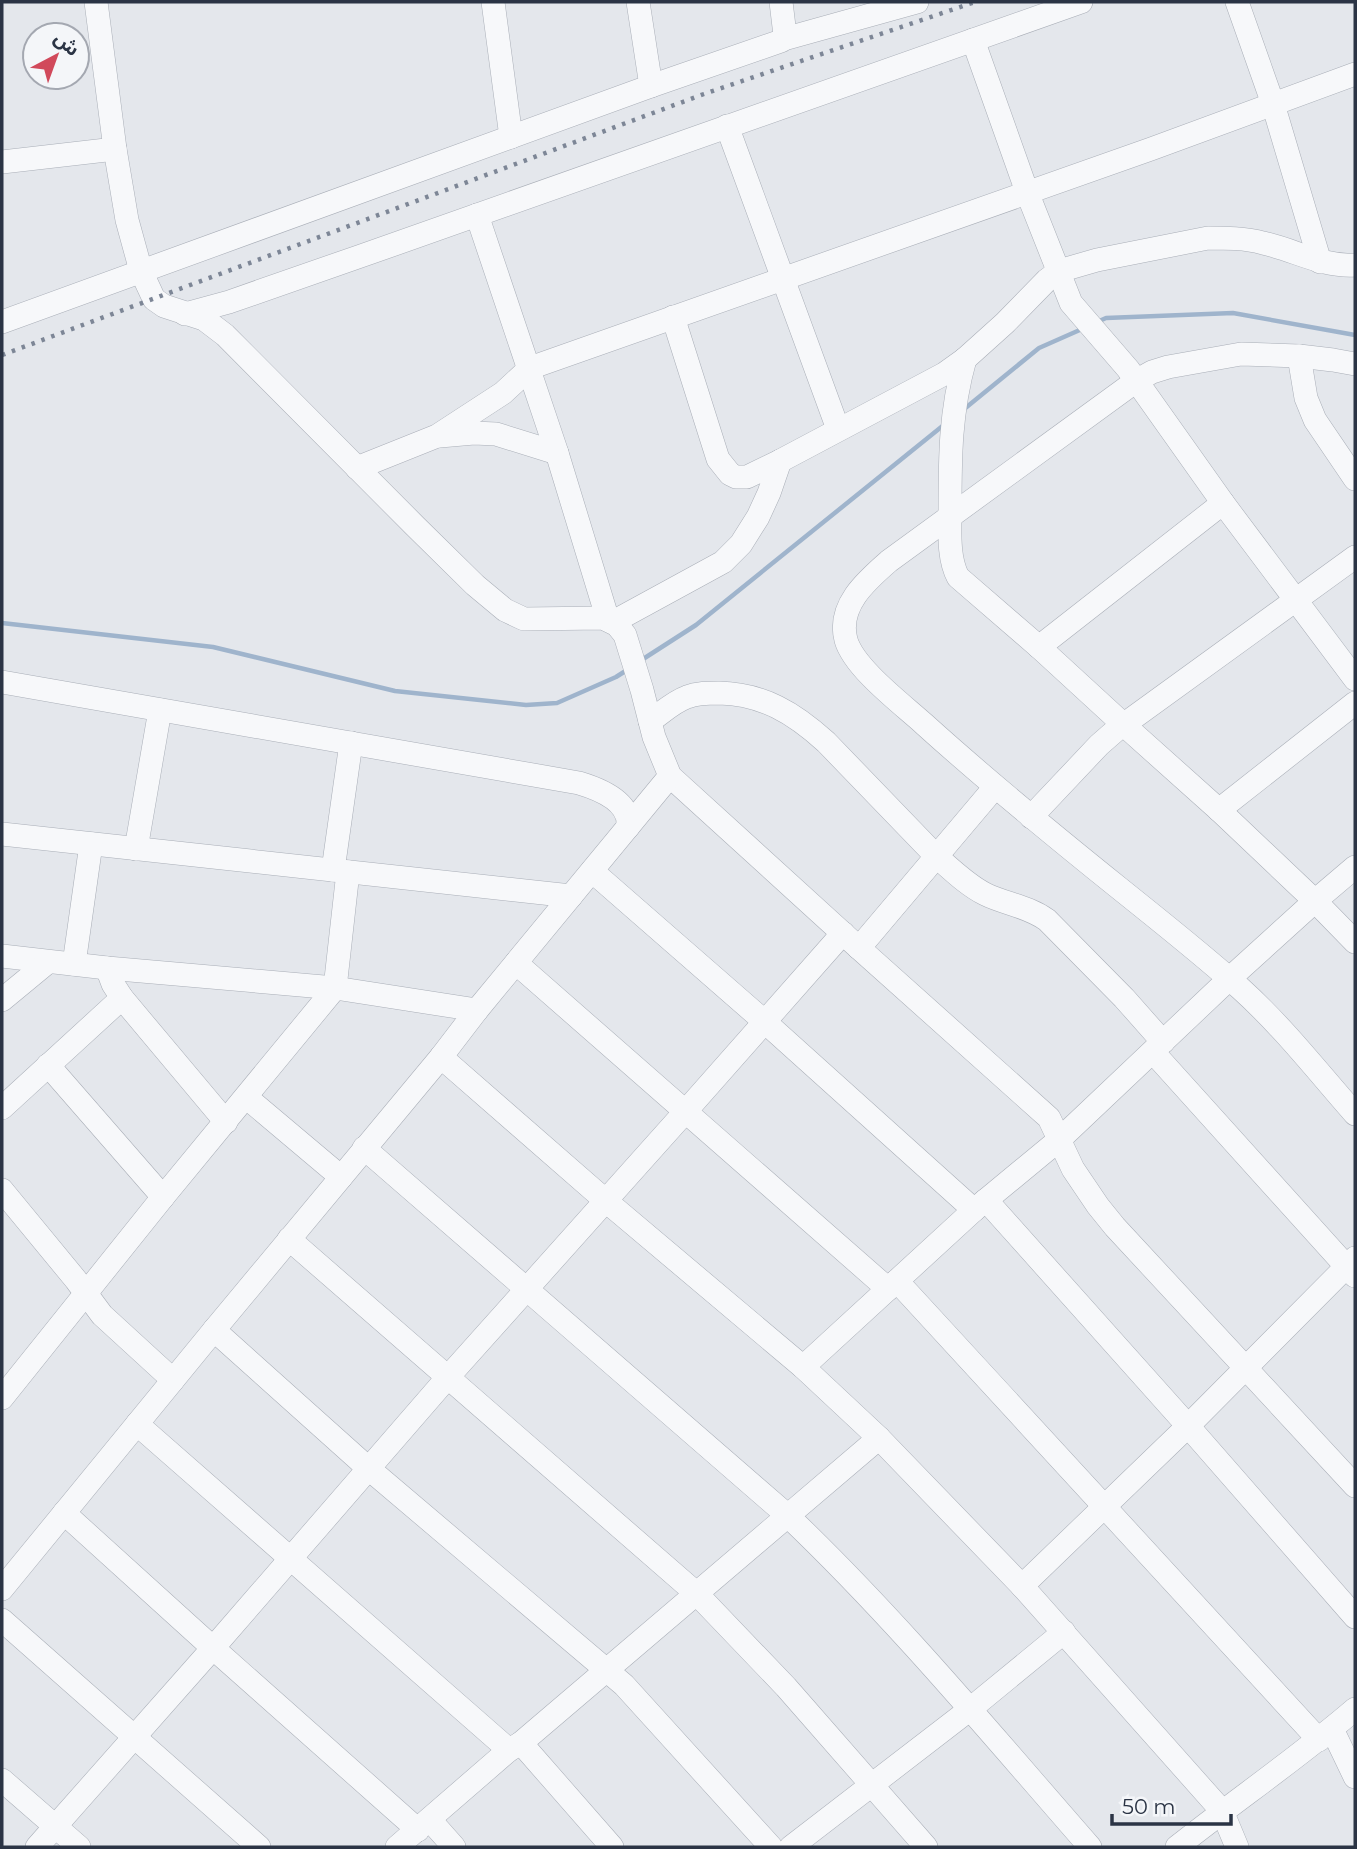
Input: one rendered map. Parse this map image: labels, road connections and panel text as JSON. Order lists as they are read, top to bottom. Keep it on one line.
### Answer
{"scale_bar":"50 m","north":"top right"}
